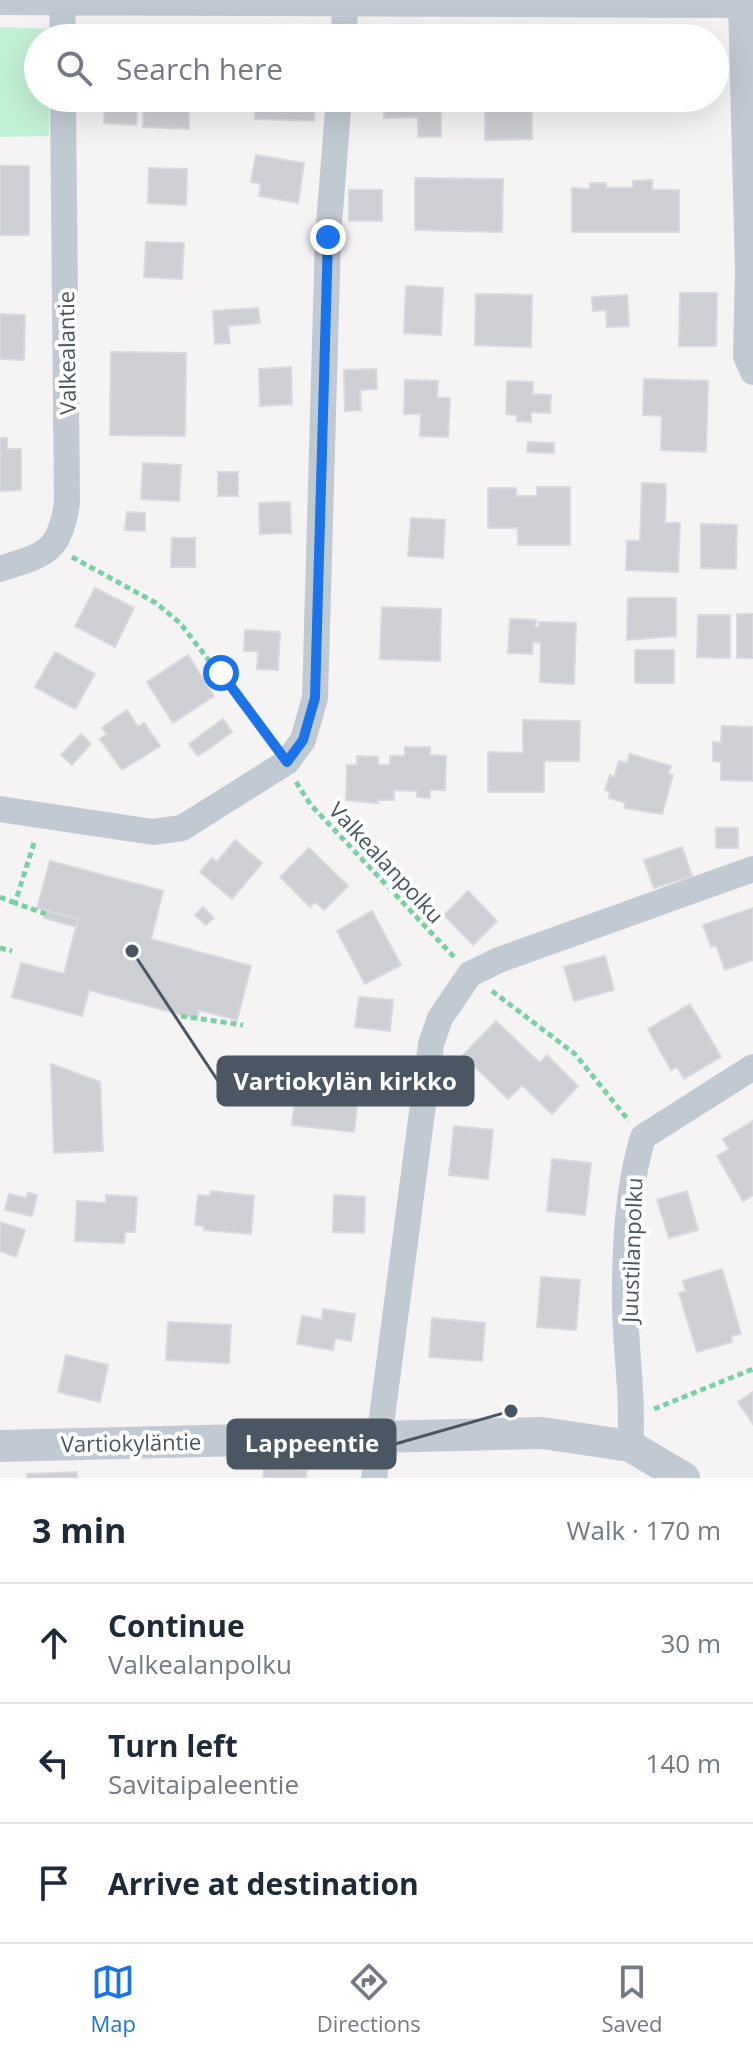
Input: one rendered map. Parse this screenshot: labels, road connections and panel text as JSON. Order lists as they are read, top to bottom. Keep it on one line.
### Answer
{"streets":{"street":["Valkealantie","Juustilanpolku","Vartiokyläntie"],"path":["Valkealanpolku"]},"crossings":[["Valkealantie","Valkealanpolku"],["Valkealanpolku","Juustilanpolku"],["Juustilanpolku","Vartiokyläntie"]],"places":["Vartiokylän kirkko","Lappeentie"],"page":{"search":"Search here","heading":["3 min","Walk · 170 m"],"list":[["Continue","Valkealanpolku","30 m"],["Turn left","Savitaipaleentie","140 m"],"Arrive at destination"],"nav":["Map","Directions","Saved"]}}
